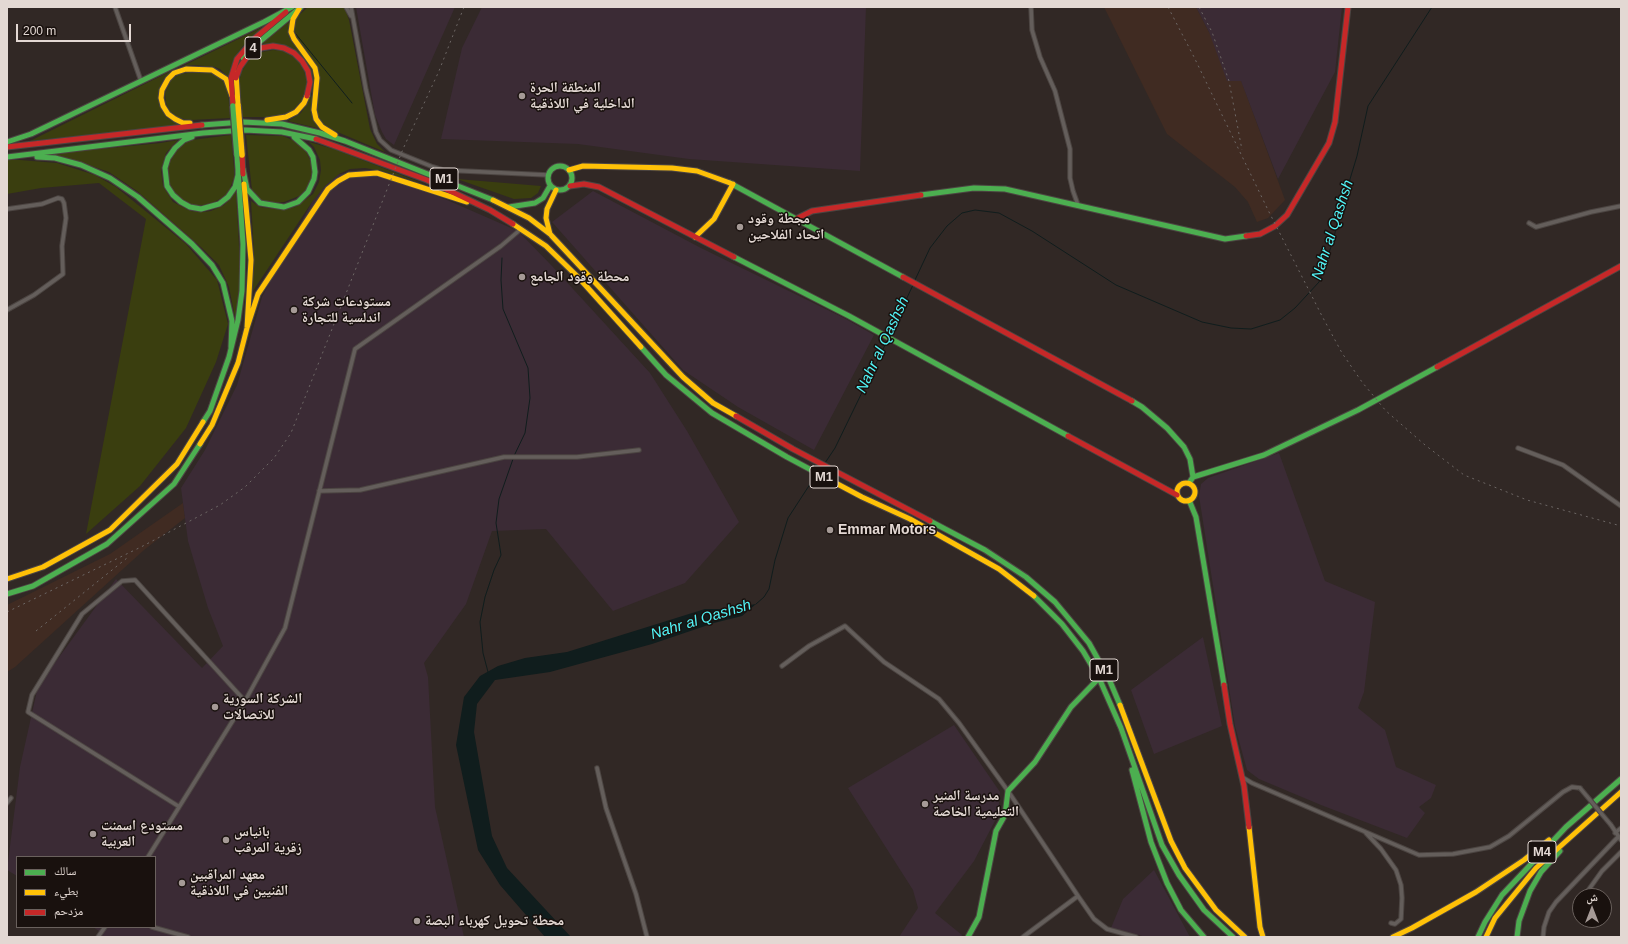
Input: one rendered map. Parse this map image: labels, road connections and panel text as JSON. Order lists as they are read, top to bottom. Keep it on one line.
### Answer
{"streets":{"main road":["4","M1","M4"]},"water":["Nahr al Qashsh"],"places":["المنطقة الحرة الداخلية في اللاذقية","مجطة وقود اتحاد الفلاحين","محطة وقود الجامع","مستودعات شركة اندلسية للتجارة","Emmar Motors","الشركة السورية للاتصالات","مدرسة المنير التعليمية الخاصة","مستودع اسمنت العربية","بانياس زقرية المرقب","معهد المراقبين الفنيين في اللاذقية","محطة تحويل كهرباء البصة"],"legend":["سالك","بطيء","مزدحم"],"scale_bar":"200 m","north":"top"}
